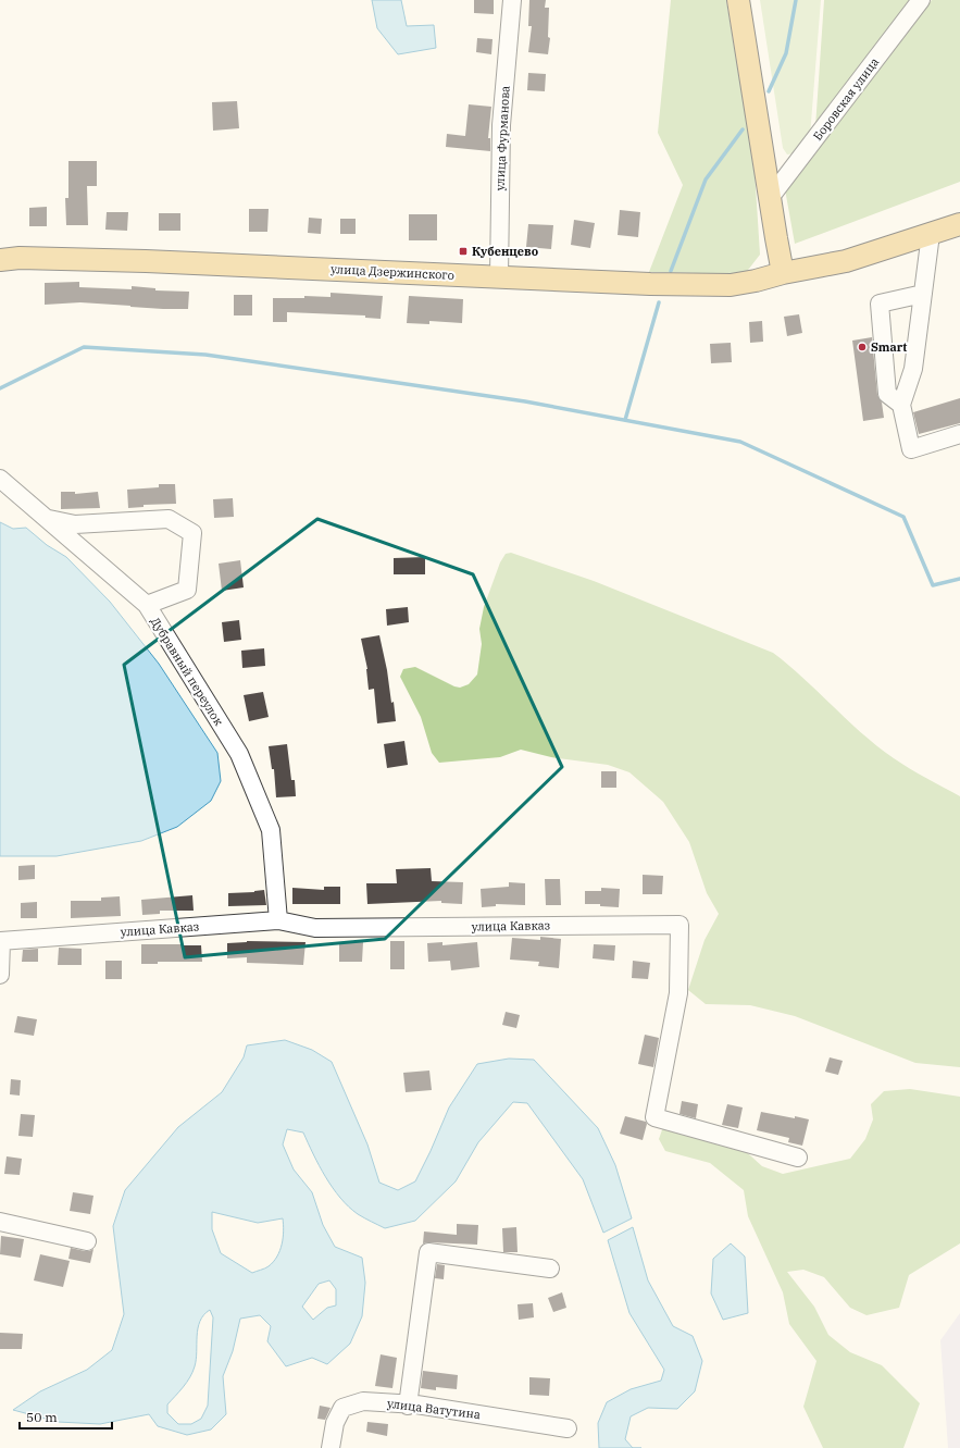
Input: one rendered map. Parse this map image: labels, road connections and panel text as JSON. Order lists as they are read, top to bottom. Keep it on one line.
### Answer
{"streets":{"main road":["улица Дзержинского"],"street":["Боровская улица","улица Фурманова","Дубравный переулок","улица Кавказ","улица Ватутина"]},"crossings":[["улица Фурманова","улица Дзержинского"],["Дубравный переулок","улица Кавказ"]],"places":{"transit":["Кубенцево"],"other":["Smart"]},"scale_bar":"50 m"}
